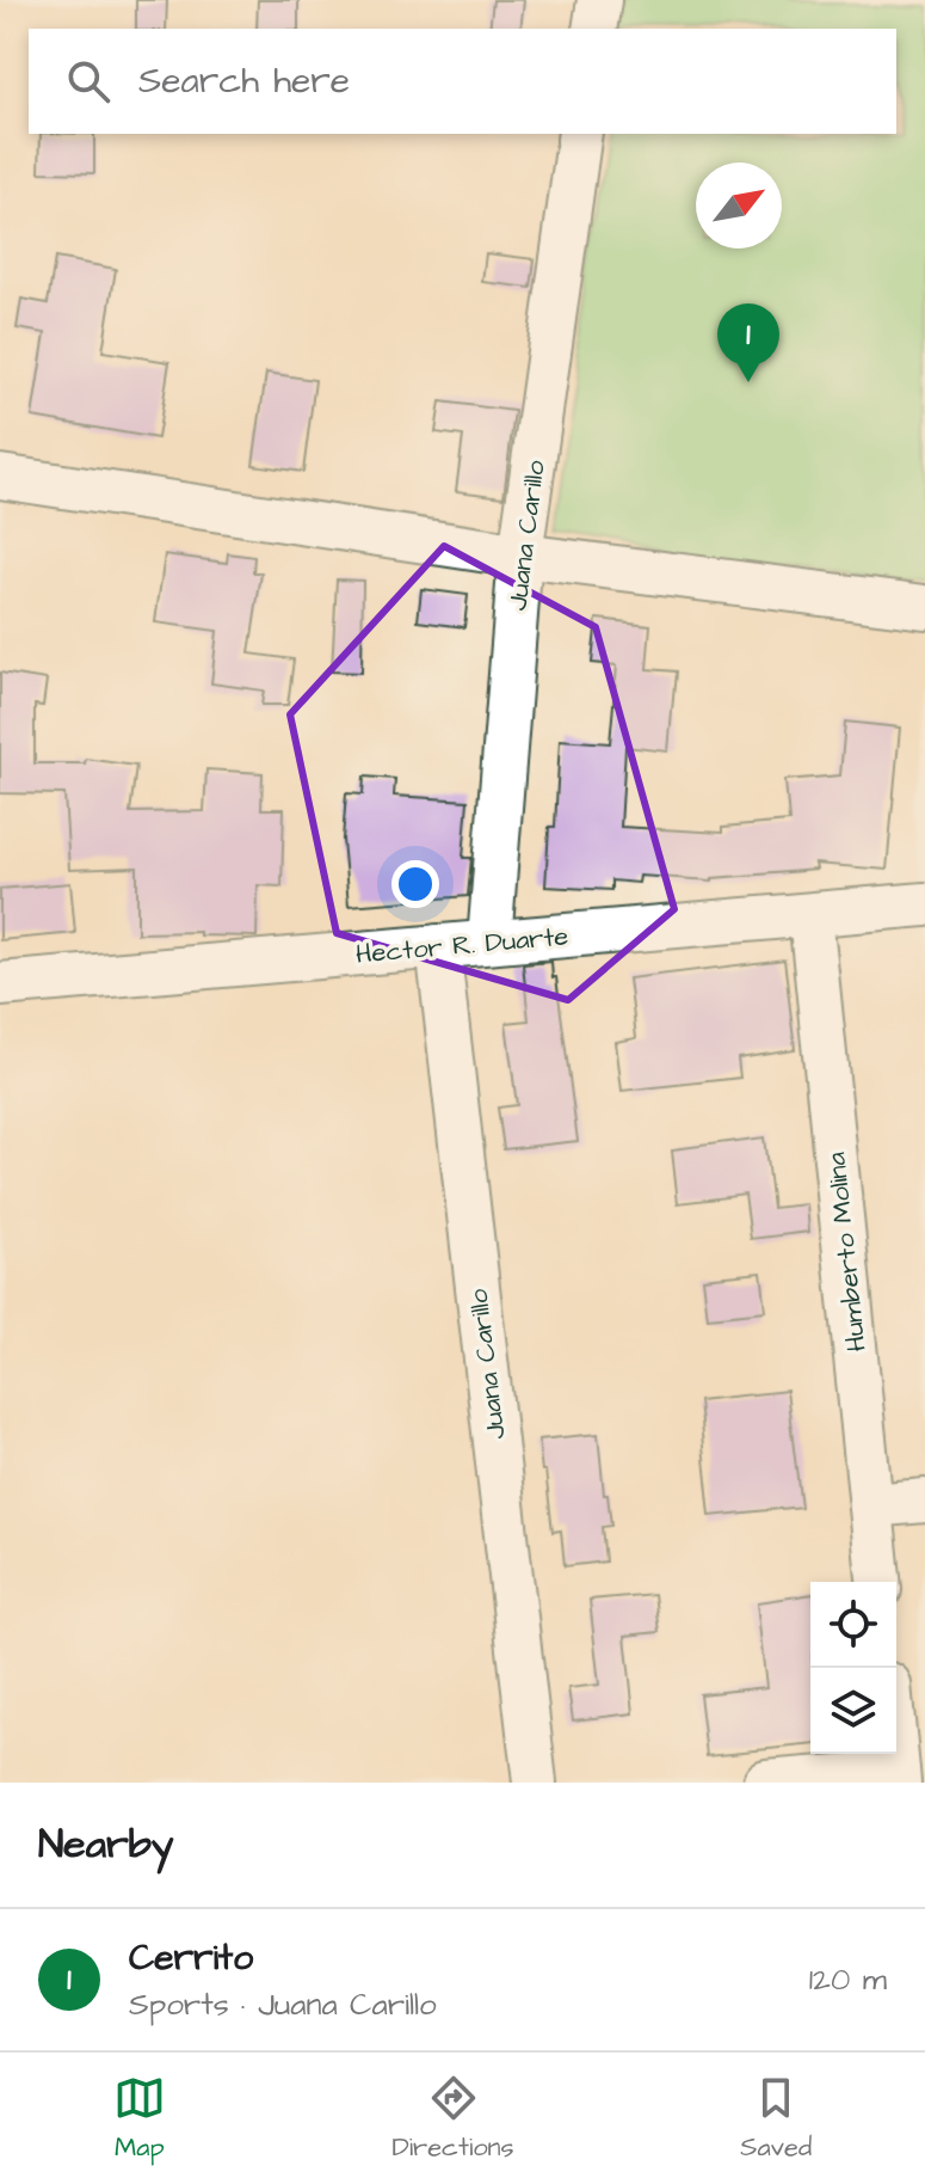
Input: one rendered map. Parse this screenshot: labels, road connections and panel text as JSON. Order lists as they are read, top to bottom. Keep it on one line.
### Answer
{"streets":{"street":["Juana Carillo","Hector R. Duarte","Humberto Molina"]},"crossings":[["Juana Carillo","Hector R. Duarte"],["Hector R. Duarte","Humberto Molina"]],"north":"top right","page":{"search":"Search here","pins":"1","heading":"Nearby","list":[{"mark":"1","name":"Cerrito","note":"Sports · Juana Carillo","value":"120 m"}],"nav":["Map","Directions","Saved"]}}
